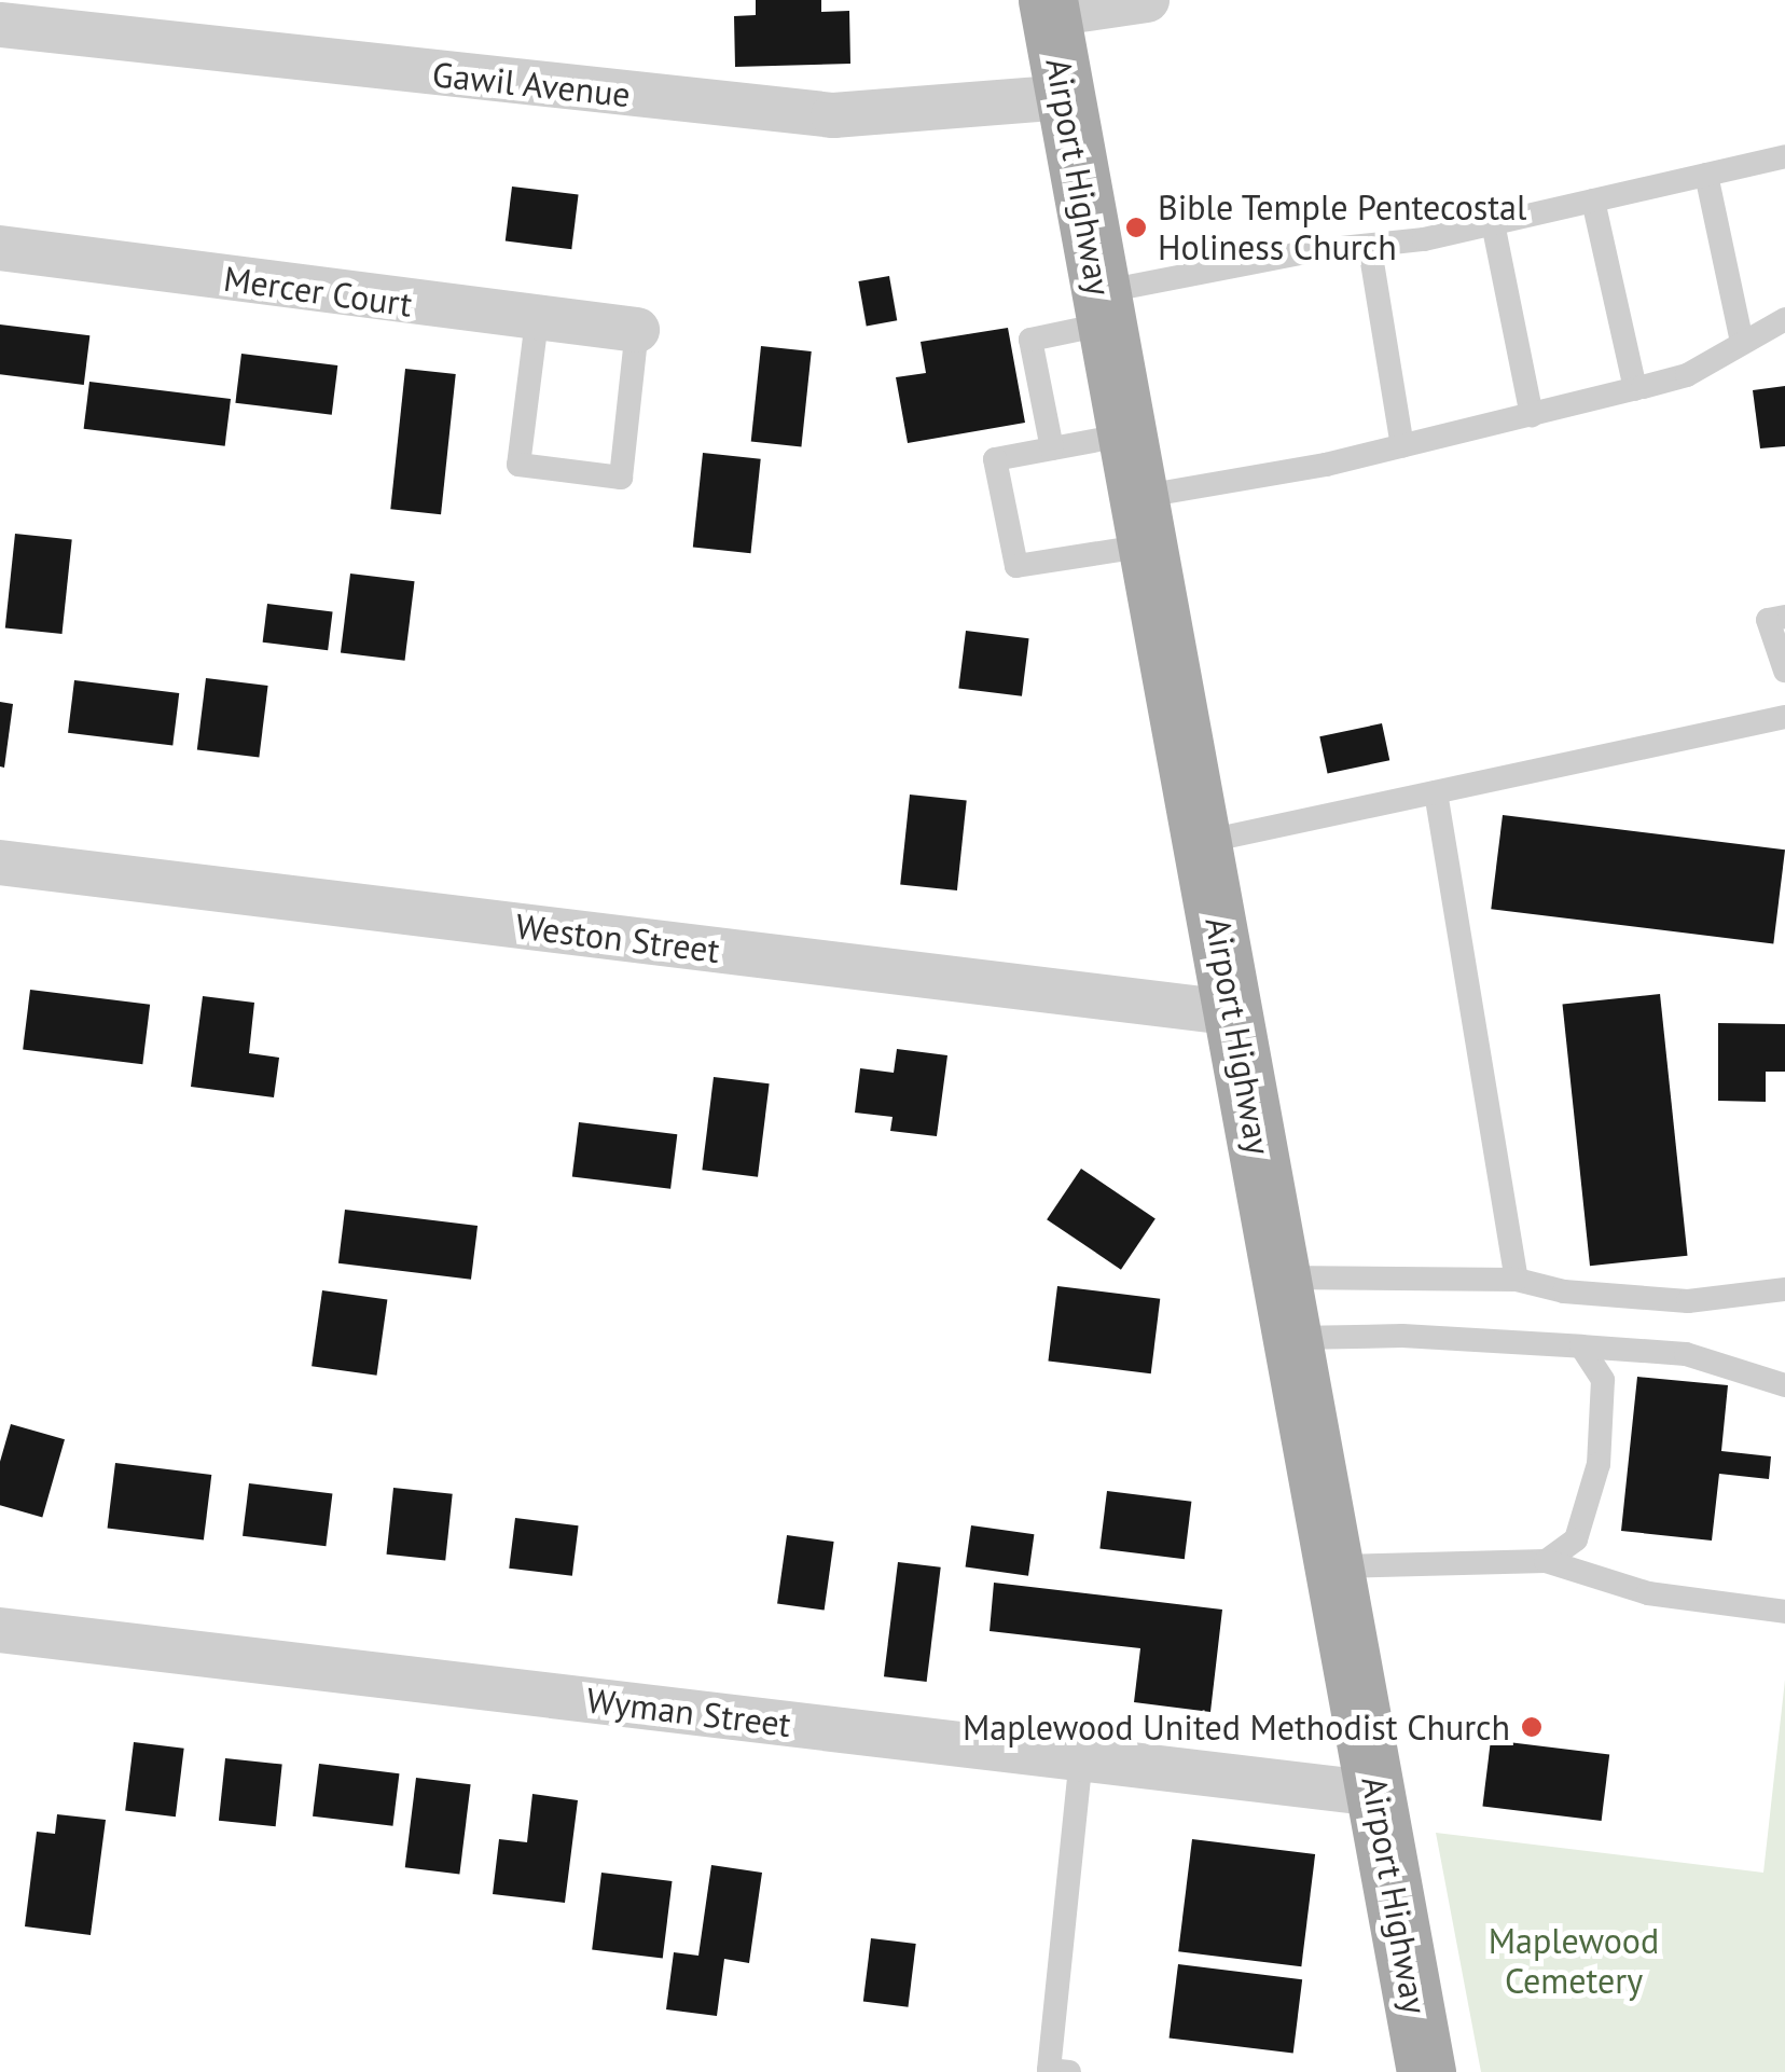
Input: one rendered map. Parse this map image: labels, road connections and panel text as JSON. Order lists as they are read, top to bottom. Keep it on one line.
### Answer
{"streets":{"main road":["Airport Highway"],"street":["Gawil Avenue","Mercer Court","Weston Street","Wyman Street"]},"crossings":[["Gawil Avenue","Airport Highway"],["Airport Highway","Weston Street"],["Airport Highway","Wyman Street"]],"parks":["Maplewood Cemetery"],"places":["Bible Temple Pentecostal Holiness Church","Maplewood United Methodist Church"]}
